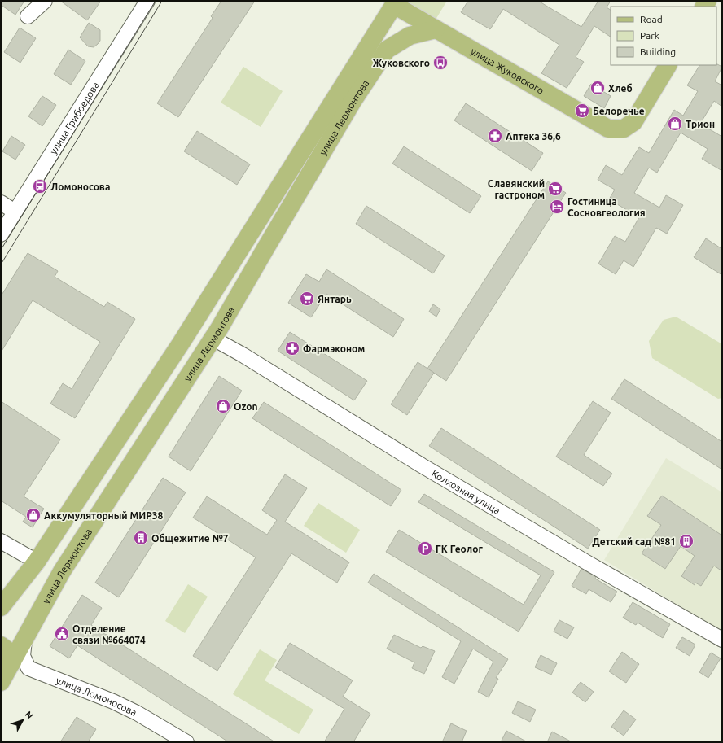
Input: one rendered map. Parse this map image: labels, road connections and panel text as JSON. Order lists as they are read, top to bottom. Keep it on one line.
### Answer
{"streets":{"main road":["улица Жуковского","улица Лермонтова"],"street":["улица Грибоедова","Колхозная улица","улица Ломоносова"]},"crossings":[["улица Жуковского","улица Лермонтова"],["улица Лермонтова","Колхозная улица"],["улица Лермонтова","улица Ломоносова"]],"places":{"bus stop":["Жуковского","Ломоносова"],"shop":["Хлеб","Трион","Ozon","Аккумуляторный МИР38"],"supermarket":["Белоречье","Славянский гастроном","Янтарь"],"pharmacy":["Аптека 36,6","Фармэконом"],"hotel":["Гостиница Сосновгеология"],"building":["Общежитие №7","Детский сад №81"],"parking":["ГК Геолог"],"public building":["Отделение связи №664074"]},"legend":["Road","Park","Building"],"north":"top right"}
